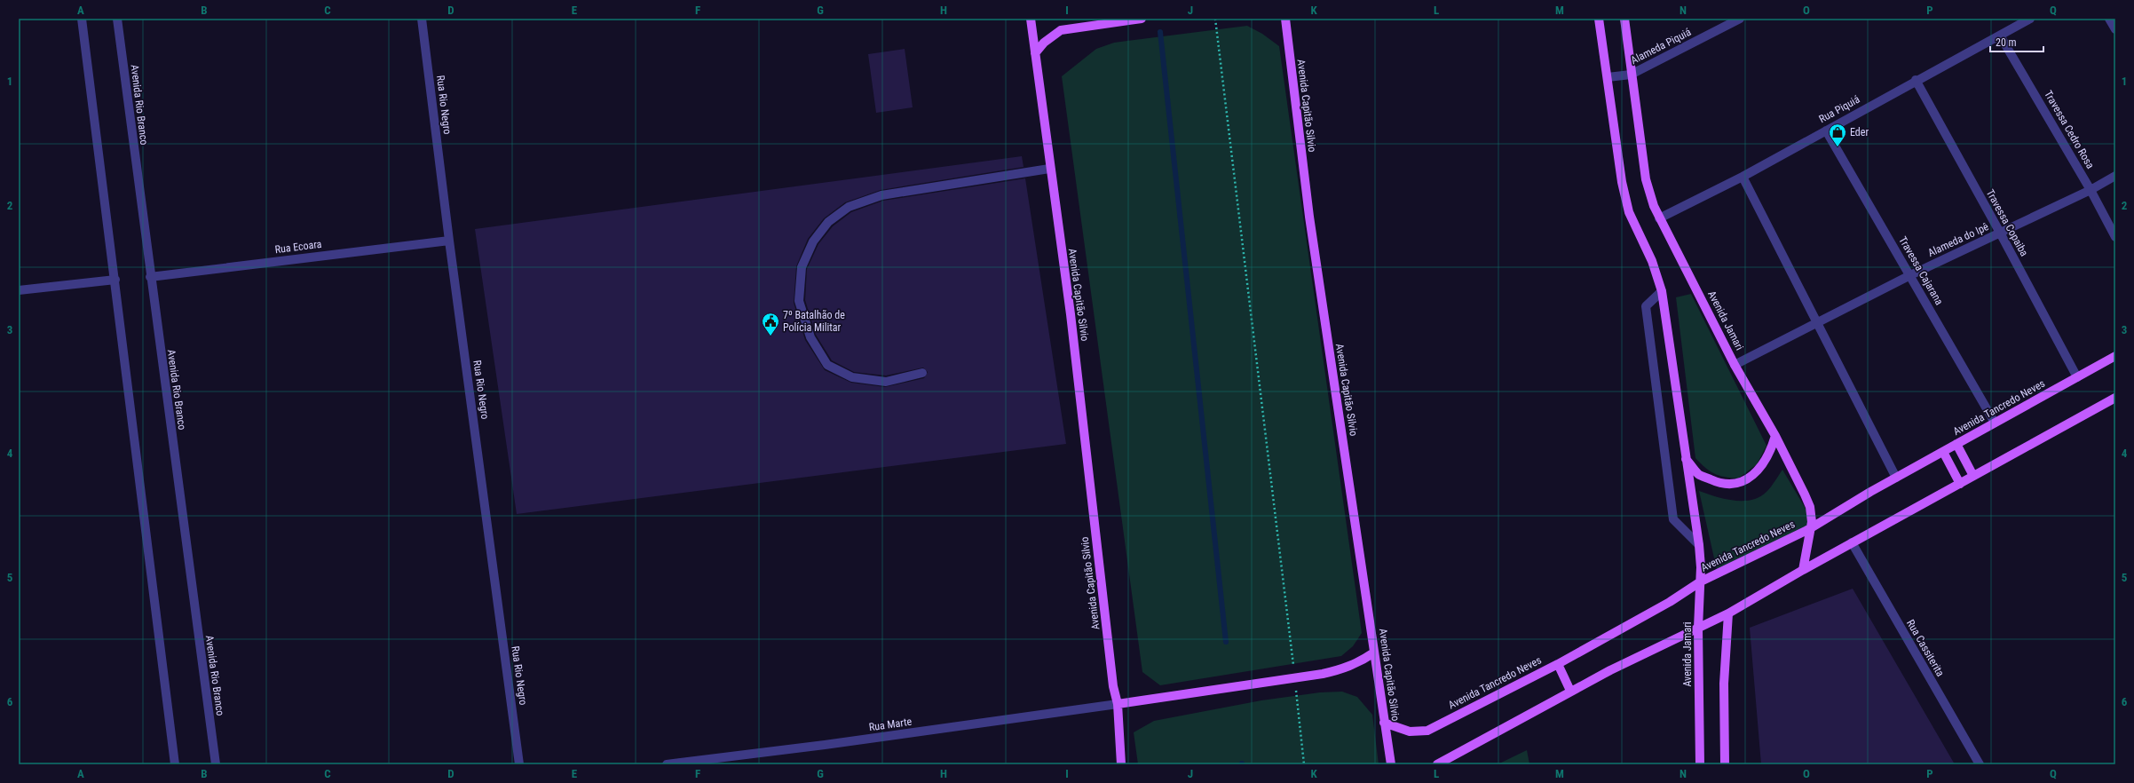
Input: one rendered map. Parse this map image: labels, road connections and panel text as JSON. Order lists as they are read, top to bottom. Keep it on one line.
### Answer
{"streets":{"main road":["Avenida Capitão Silvio","Avenida Jamari","Avenida Tancredo Neves"],"street":["Alameda Piquiá","Avenida Rio Branco","Rua Rio Negro","Rua Piquiá","Travessa Cedro Rosa","Travessa Copaiba","Alameda do Ipê","Rua Ecoara","Travessa Cajarana","Rua Cassiterita","Rua Marte"]},"crossings":[["Alameda Piquiá","Avenida Jamari"],["Avenida Rio Branco","Rua Ecoara"],["Rua Rio Negro","Rua Ecoara"],["Avenida Capitão Silvio","Avenida Tancredo Neves"],["Avenida Capitão Silvio","Rua Marte"],["Rua Piquiá","Travessa Cedro Rosa"],["Rua Piquiá","Travessa Copaiba"],["Rua Piquiá","Travessa Cajarana"],["Rua Piquiá","Avenida Jamari"],["Travessa Cedro Rosa","Alameda do Ipê"],["Travessa Copaiba","Alameda do Ipê"],["Travessa Copaiba","Avenida Tancredo Neves"],["Alameda do Ipê","Travessa Cajarana"],["Alameda do Ipê","Avenida Jamari"],["Travessa Cajarana","Avenida Tancredo Neves"],["Avenida Jamari","Avenida Tancredo Neves"]],"places":{"shop":["Eder"],"public building":["7º Batalhão de Polícia Militar"]},"scale_bar":"20 m","grid":{"columns":["A","B","C","D","E","F","G","H","I","J","K","L","M","N","O","P","Q"],"rows":["1","2","3","4","5","6"]}}
